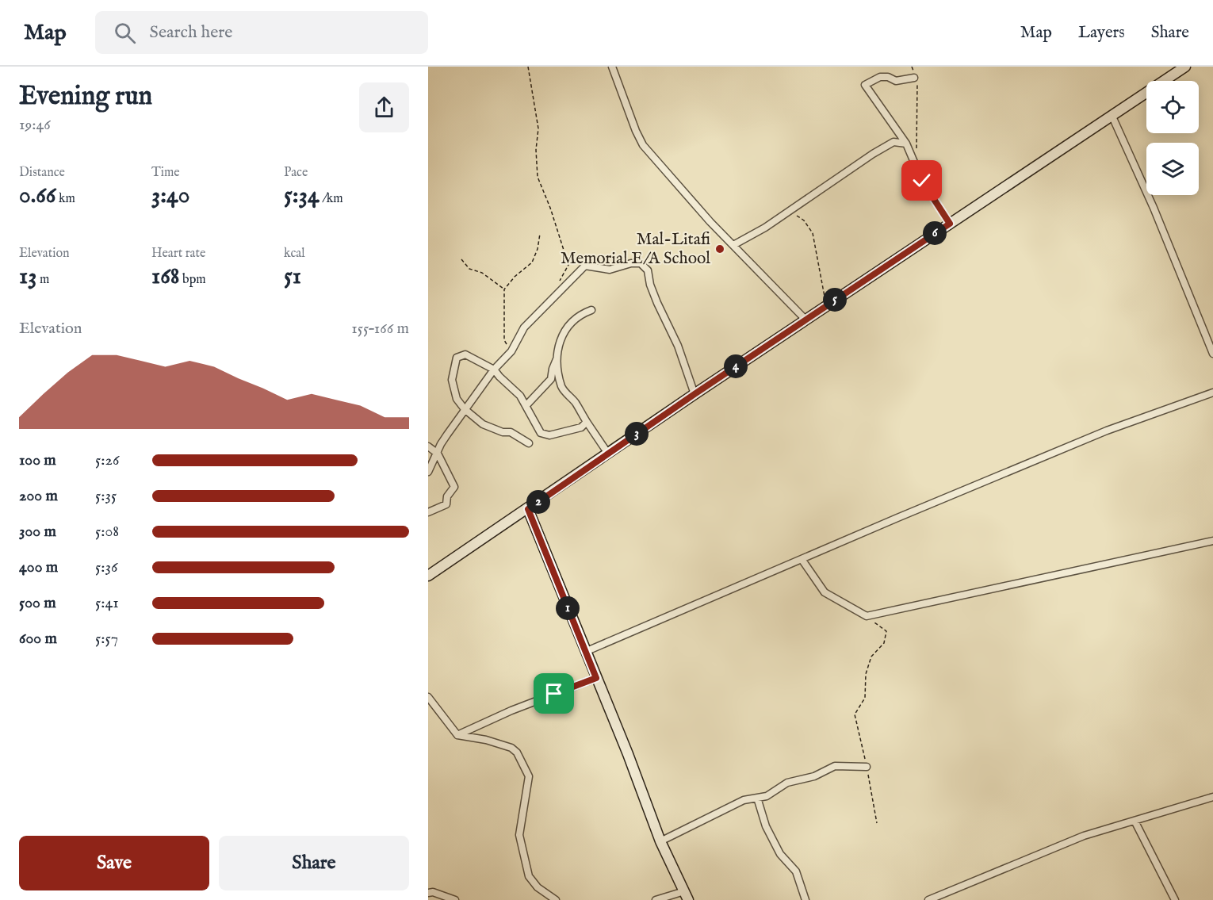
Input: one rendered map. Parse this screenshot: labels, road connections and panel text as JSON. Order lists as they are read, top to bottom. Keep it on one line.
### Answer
{"places":["Mal-Litafi Memorial E/A School"],"page":{"header":"Map","search":"Search here","nav":["Map","Layers","Share"],"heading":["Evening run","19:46"],"stats":[["Distance","0.66 km"],["Time","3:40"],["Pace","5:34 /km"],["Elevation","13 m"],["Heart rate","168 bpm"],["kcal","51"]],"pins":["6","5","4","3","2","1"],"chart":["Elevation","155–166 m"],"list":[{"name":"100 m","note":"5:26"},{"name":"200 m","note":"5:35"},{"name":"300 m","note":"5:08"},{"name":"400 m","note":"5:36"},{"name":"500 m","note":"5:41"},{"name":"600 m","note":"5:57"}],"buttons":["Save","Share"]}}
